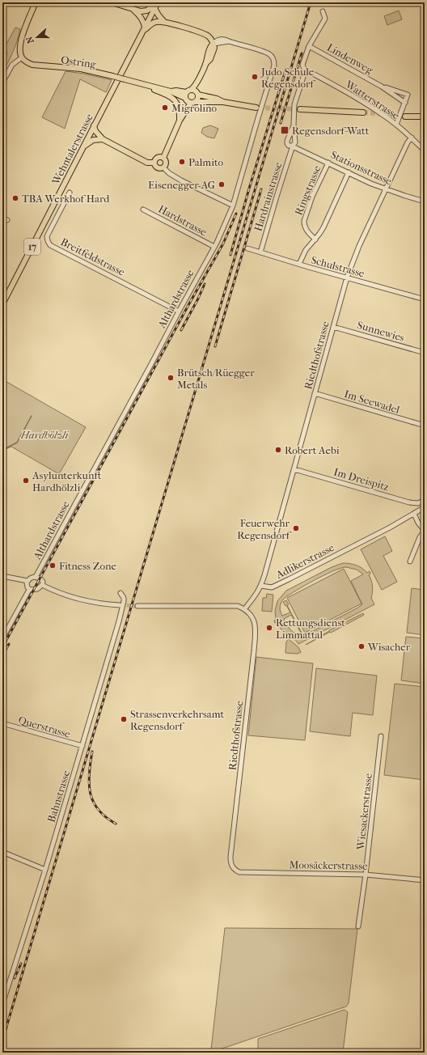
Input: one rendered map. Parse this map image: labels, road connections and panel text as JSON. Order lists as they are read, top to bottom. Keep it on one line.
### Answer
{"streets":{"main road":["Ostring","Wehntalerstrasse","17"],"street":["Lindenweg","Watterstrasse","Stationsstrasse","Ringstrasse","Hardrainstrasse","Hardstrasse","Breitfeldstrasse","Schulstrasse","Althardstrasse","Sunnewies","Riedthofstrasse","Im Seewadel","Im Dreispitz","Adlikerstrasse","Querstrasse","Bahnstrasse","Wiesackerstrasse","Moosäckerstrasse"]},"crossings":[["Watterstrasse","Hardrainstrasse"],["Watterstrasse","Riedthofstrasse"],["Stationsstrasse","Ringstrasse"],["Stationsstrasse","Hardrainstrasse"],["Stationsstrasse","Riedthofstrasse"],["Hardrainstrasse","Schulstrasse"],["Hardstrasse","Althardstrasse"],["Breitfeldstrasse","Althardstrasse"],["Schulstrasse","Riedthofstrasse"],["Sunnewies","Riedthofstrasse"],["Riedthofstrasse","Im Seewadel"],["Riedthofstrasse","Im Dreispitz"],["Riedthofstrasse","Adlikerstrasse"],["Riedthofstrasse","Moosäckerstrasse"],["Querstrasse","Bahnstrasse"],["Wiesackerstrasse","Moosäckerstrasse"]],"parks":["Hardhölzli"],"places":{"other":["Judo Schule Regensdorf","Migrolino","Palmito","Eisenegger AG","TBA Werkhof Hard","Brütsch/Rüegger Metals","Robert Aebi","Asylunterkunft Hardhölzli","Feuerwehr Regensdorf","Fitness Zone","Rettungsdienst Limmattal","Wisacher","Strassenverkehrsamt Regensdorf"],"transit":["Regensdorf-Watt"]},"north":"left"}
